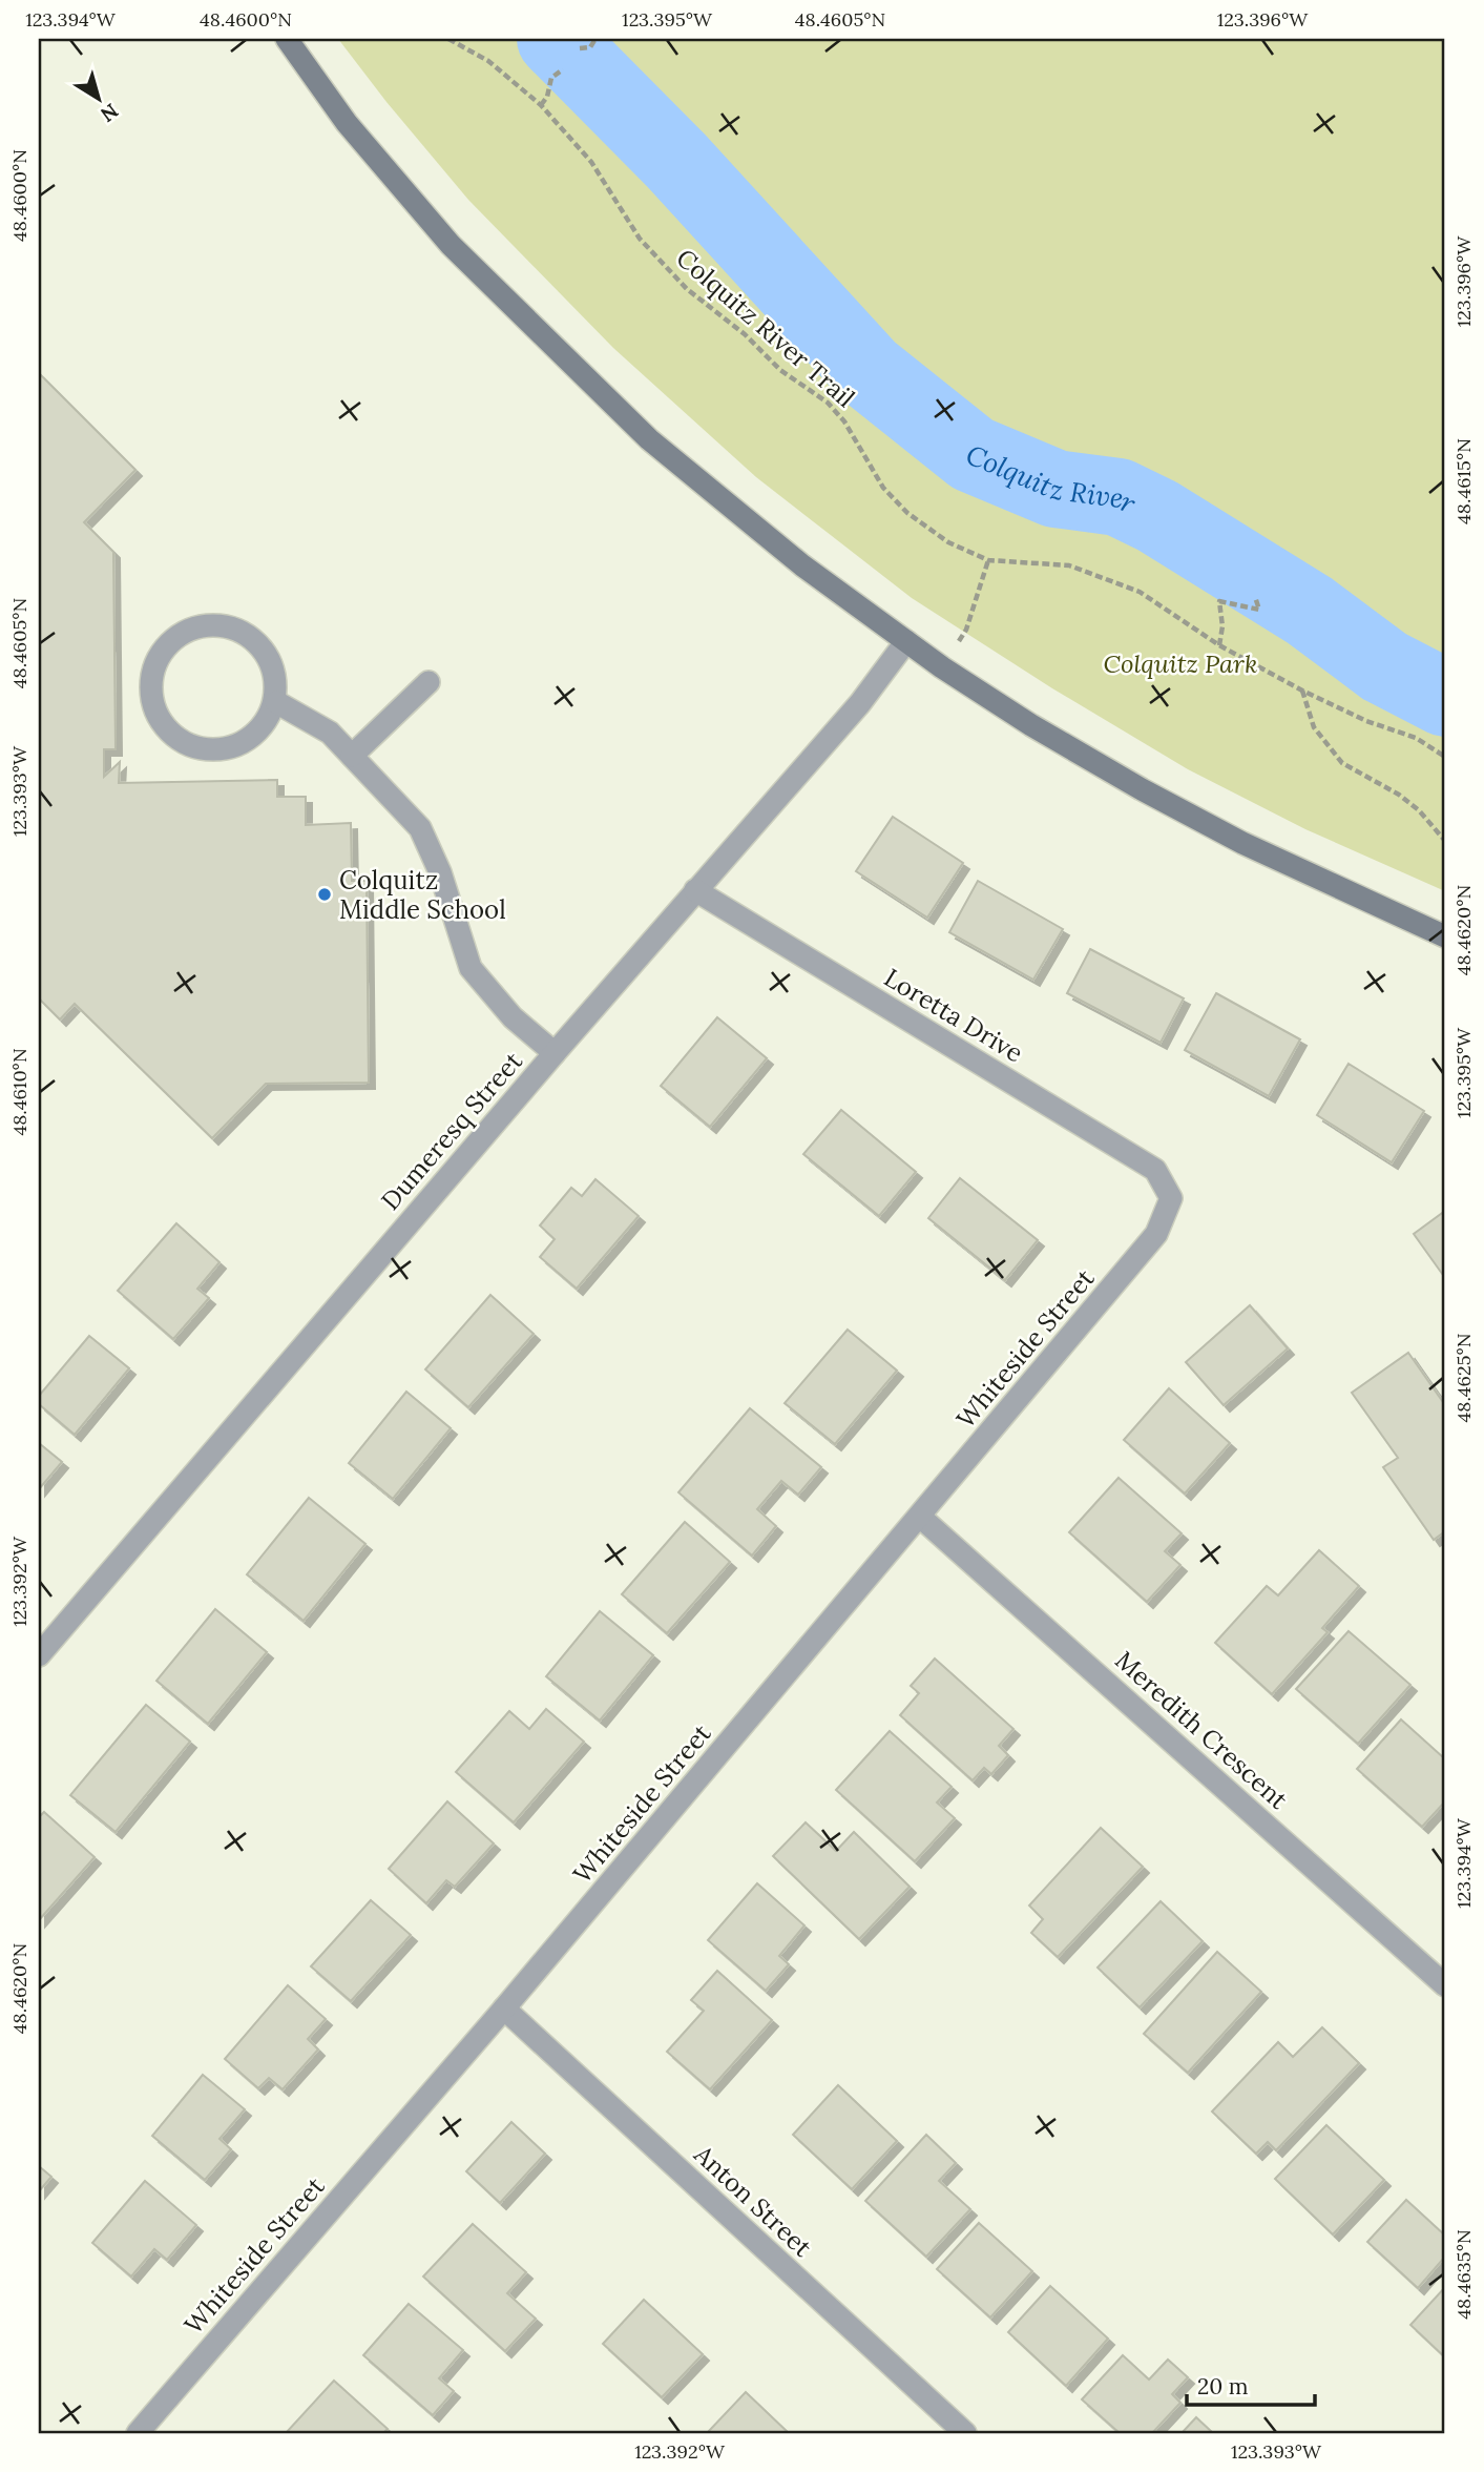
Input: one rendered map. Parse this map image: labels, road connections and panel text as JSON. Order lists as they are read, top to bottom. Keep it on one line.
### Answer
{"streets":{"street":["Loretta Drive","Dumeresq Street","Whiteside Street","Meredith Crescent","Anton Street"],"path":["Colquitz River Trail"]},"crossings":[["Loretta Drive","Dumeresq Street"],["Loretta Drive","Whiteside Street"],["Whiteside Street","Meredith Crescent"],["Whiteside Street","Anton Street"]],"water":["Colquitz River"],"parks":["Colquitz Park"],"places":["Colquitz Middle School"],"scale_bar":"20 m","north":"bottom right","coordinates":["123.394°W","48.4600°N","123.395°W","48.4605°N","123.396°W","48.4615°N","123.393°W","48.4620°N","48.4610°N","48.4625°N","123.392°W","48.4635°N"]}
